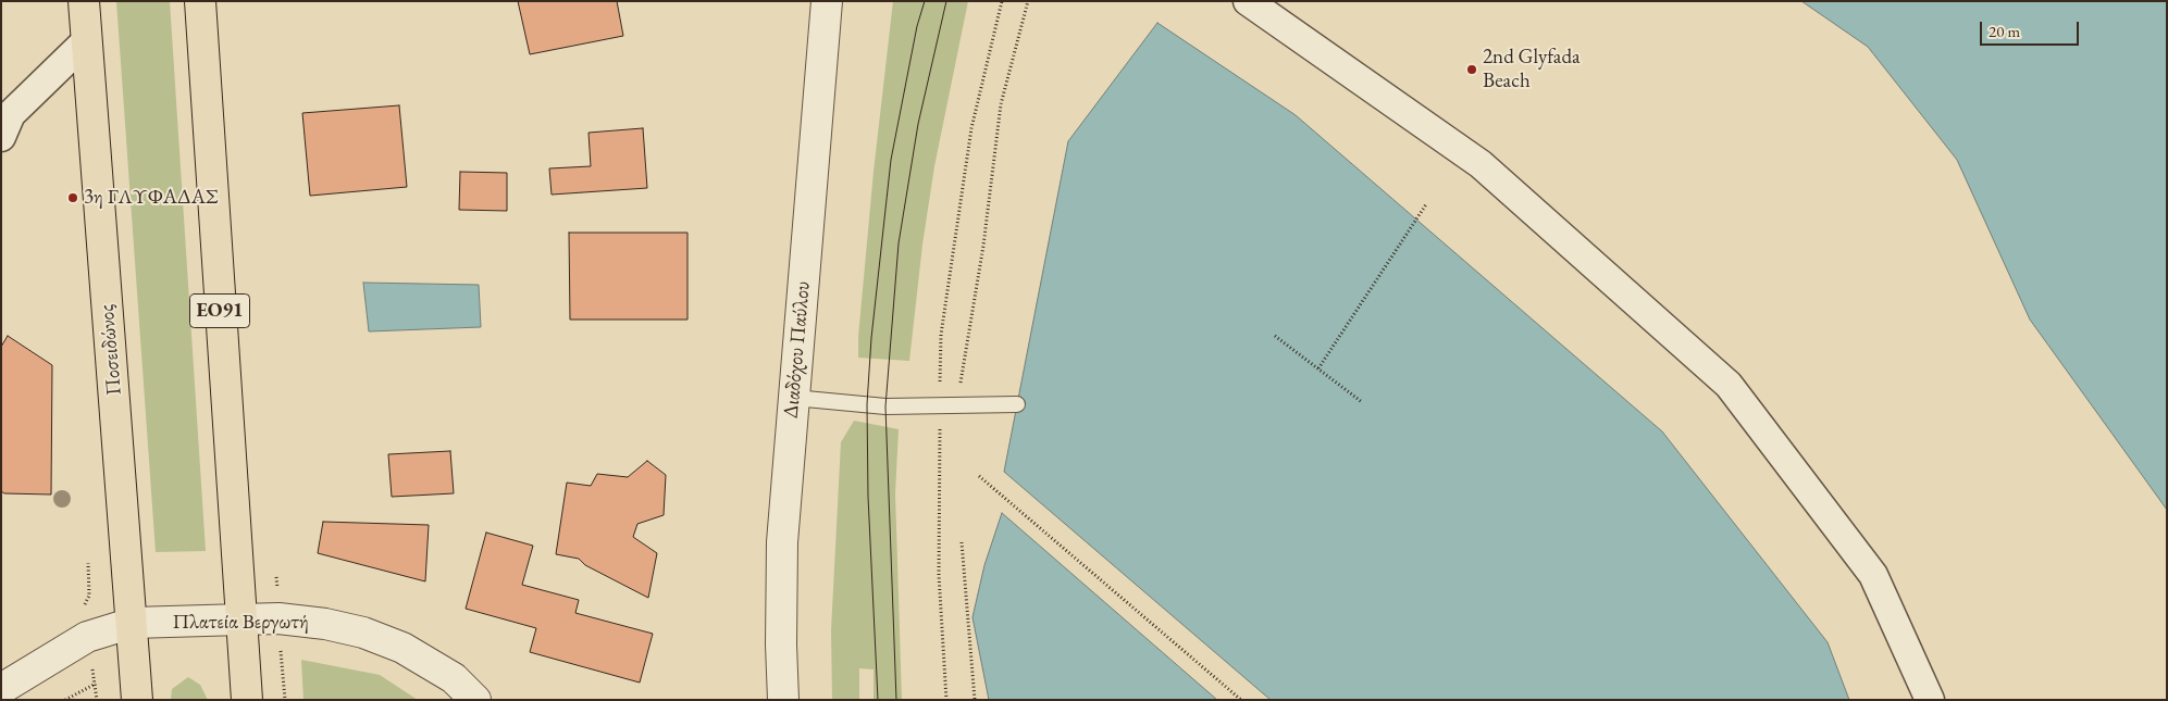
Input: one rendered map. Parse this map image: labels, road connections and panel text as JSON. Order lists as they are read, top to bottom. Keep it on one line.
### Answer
{"streets":{"highway":["ΕΟ91","Ποσειδώνος"],"street":["Διαδόχου Παύλου","Πλατεία Βεργωτή"]},"crossings":[["ΕΟ91","Πλατεία Βεργωτή"],["Ποσειδώνος","Πλατεία Βεργωτή"]],"places":["2nd Glyfada Beach","3η ΓΛΥΦΑΔΑΣ"],"scale_bar":"20 m"}
